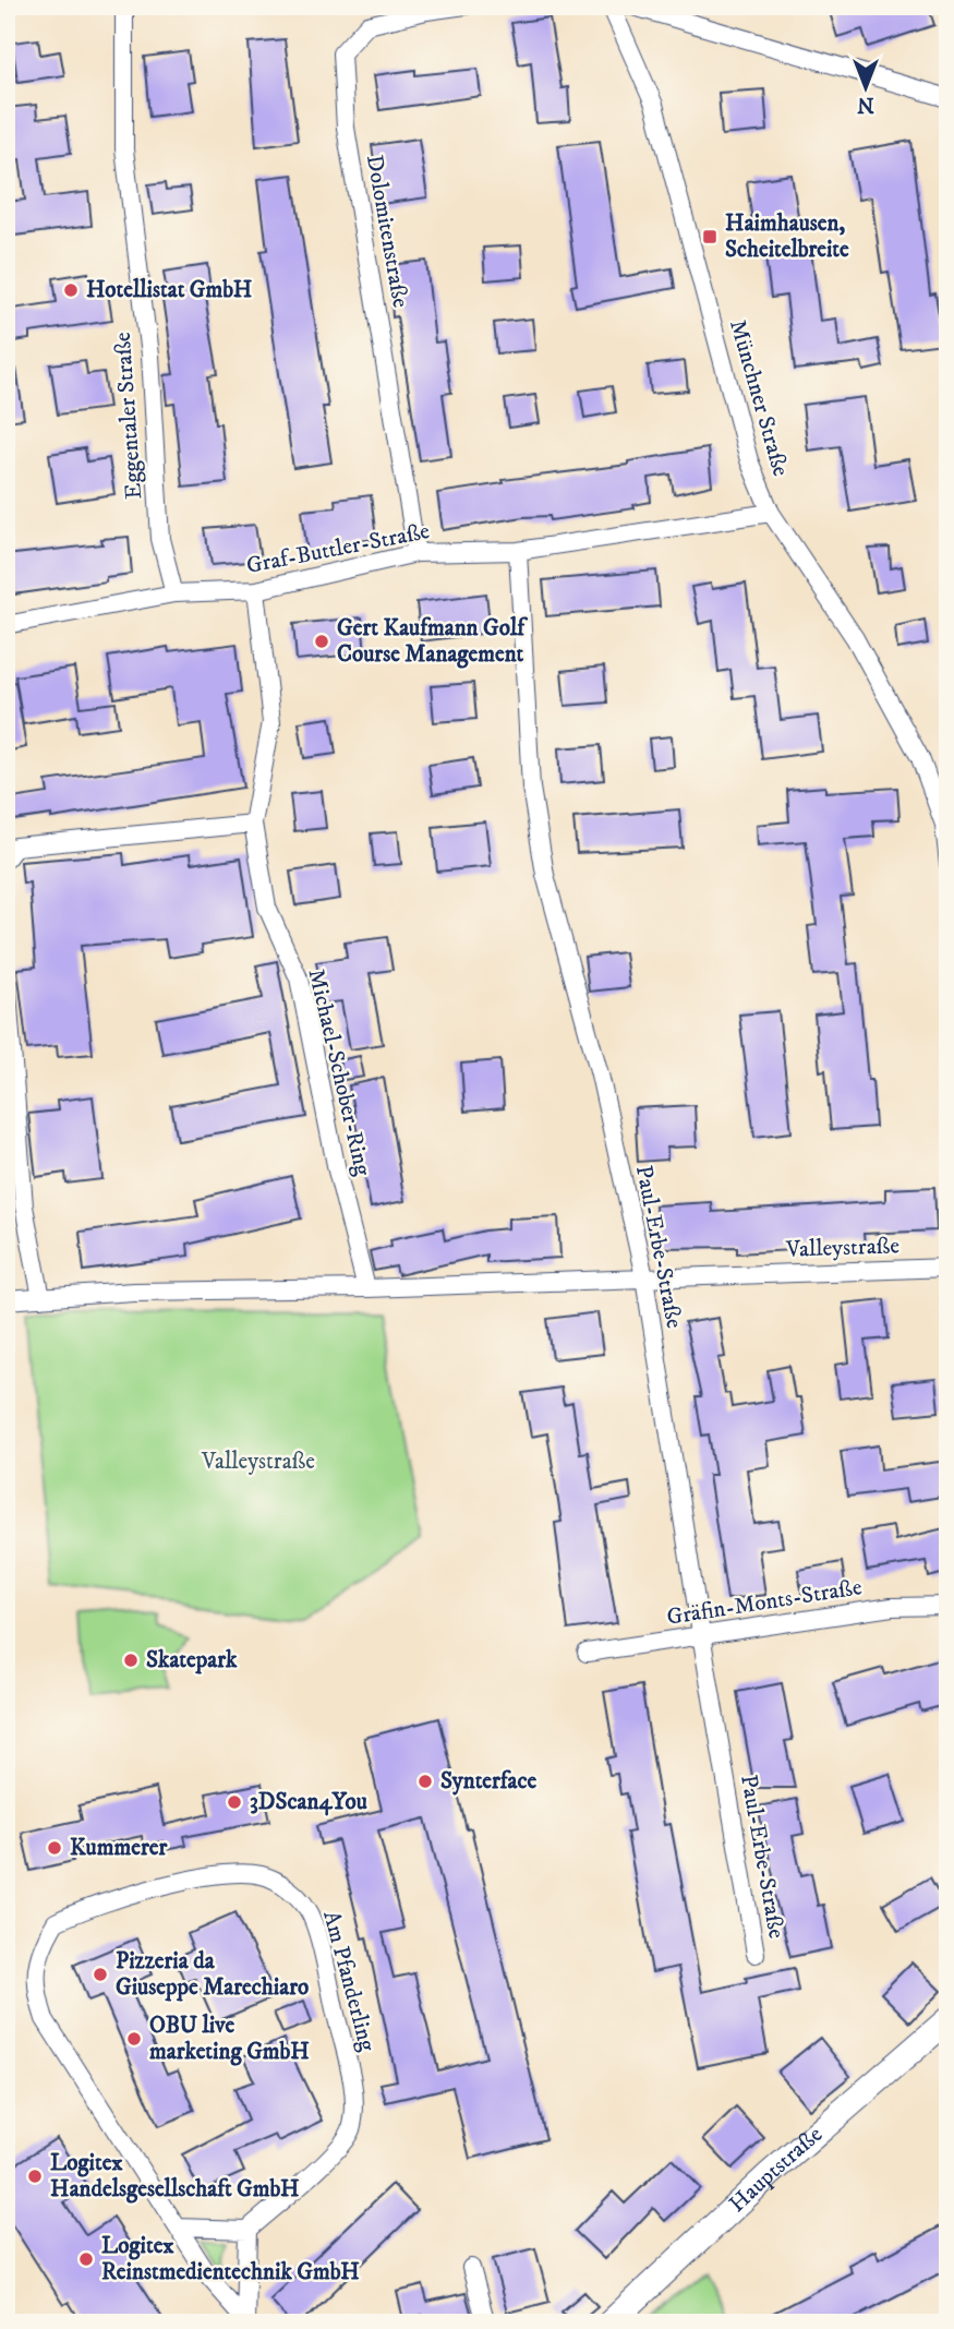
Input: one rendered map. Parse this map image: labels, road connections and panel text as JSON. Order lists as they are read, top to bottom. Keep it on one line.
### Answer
{"streets":{"street":["Dolomitenstraße","Münchner Straße","Eggentaler Straße","Graf-Buttler-Straße","Michael-Schober-Ring","Paul-Erbe-Straße","Valleystraße","Gräfin-Monts-Straße","Am Pfanderling","Hauptstraße"]},"crossings":[["Dolomitenstraße","Graf-Buttler-Straße"],["Münchner Straße","Graf-Buttler-Straße"],["Eggentaler Straße","Graf-Buttler-Straße"],["Graf-Buttler-Straße","Michael-Schober-Ring"],["Graf-Buttler-Straße","Paul-Erbe-Straße"],["Michael-Schober-Ring","Valleystraße"],["Paul-Erbe-Straße","Valleystraße"],["Paul-Erbe-Straße","Gräfin-Monts-Straße"]],"parks":["Valleystraße"],"places":{"transit":["Haimhausen, Scheitelbreite"],"other":["Hotellistat GmbH","Gert Kaufmann Golf Course Management","Skatepark","Synterface","3DScan4You","Kummerer","Pizzeria da Giuseppe Marechiaro","OBU live marketing GmbH","Logitex Handelsgesellschaft GmbH","Logitex Reinstmedientechnik GmbH"]},"north":"bottom"}
